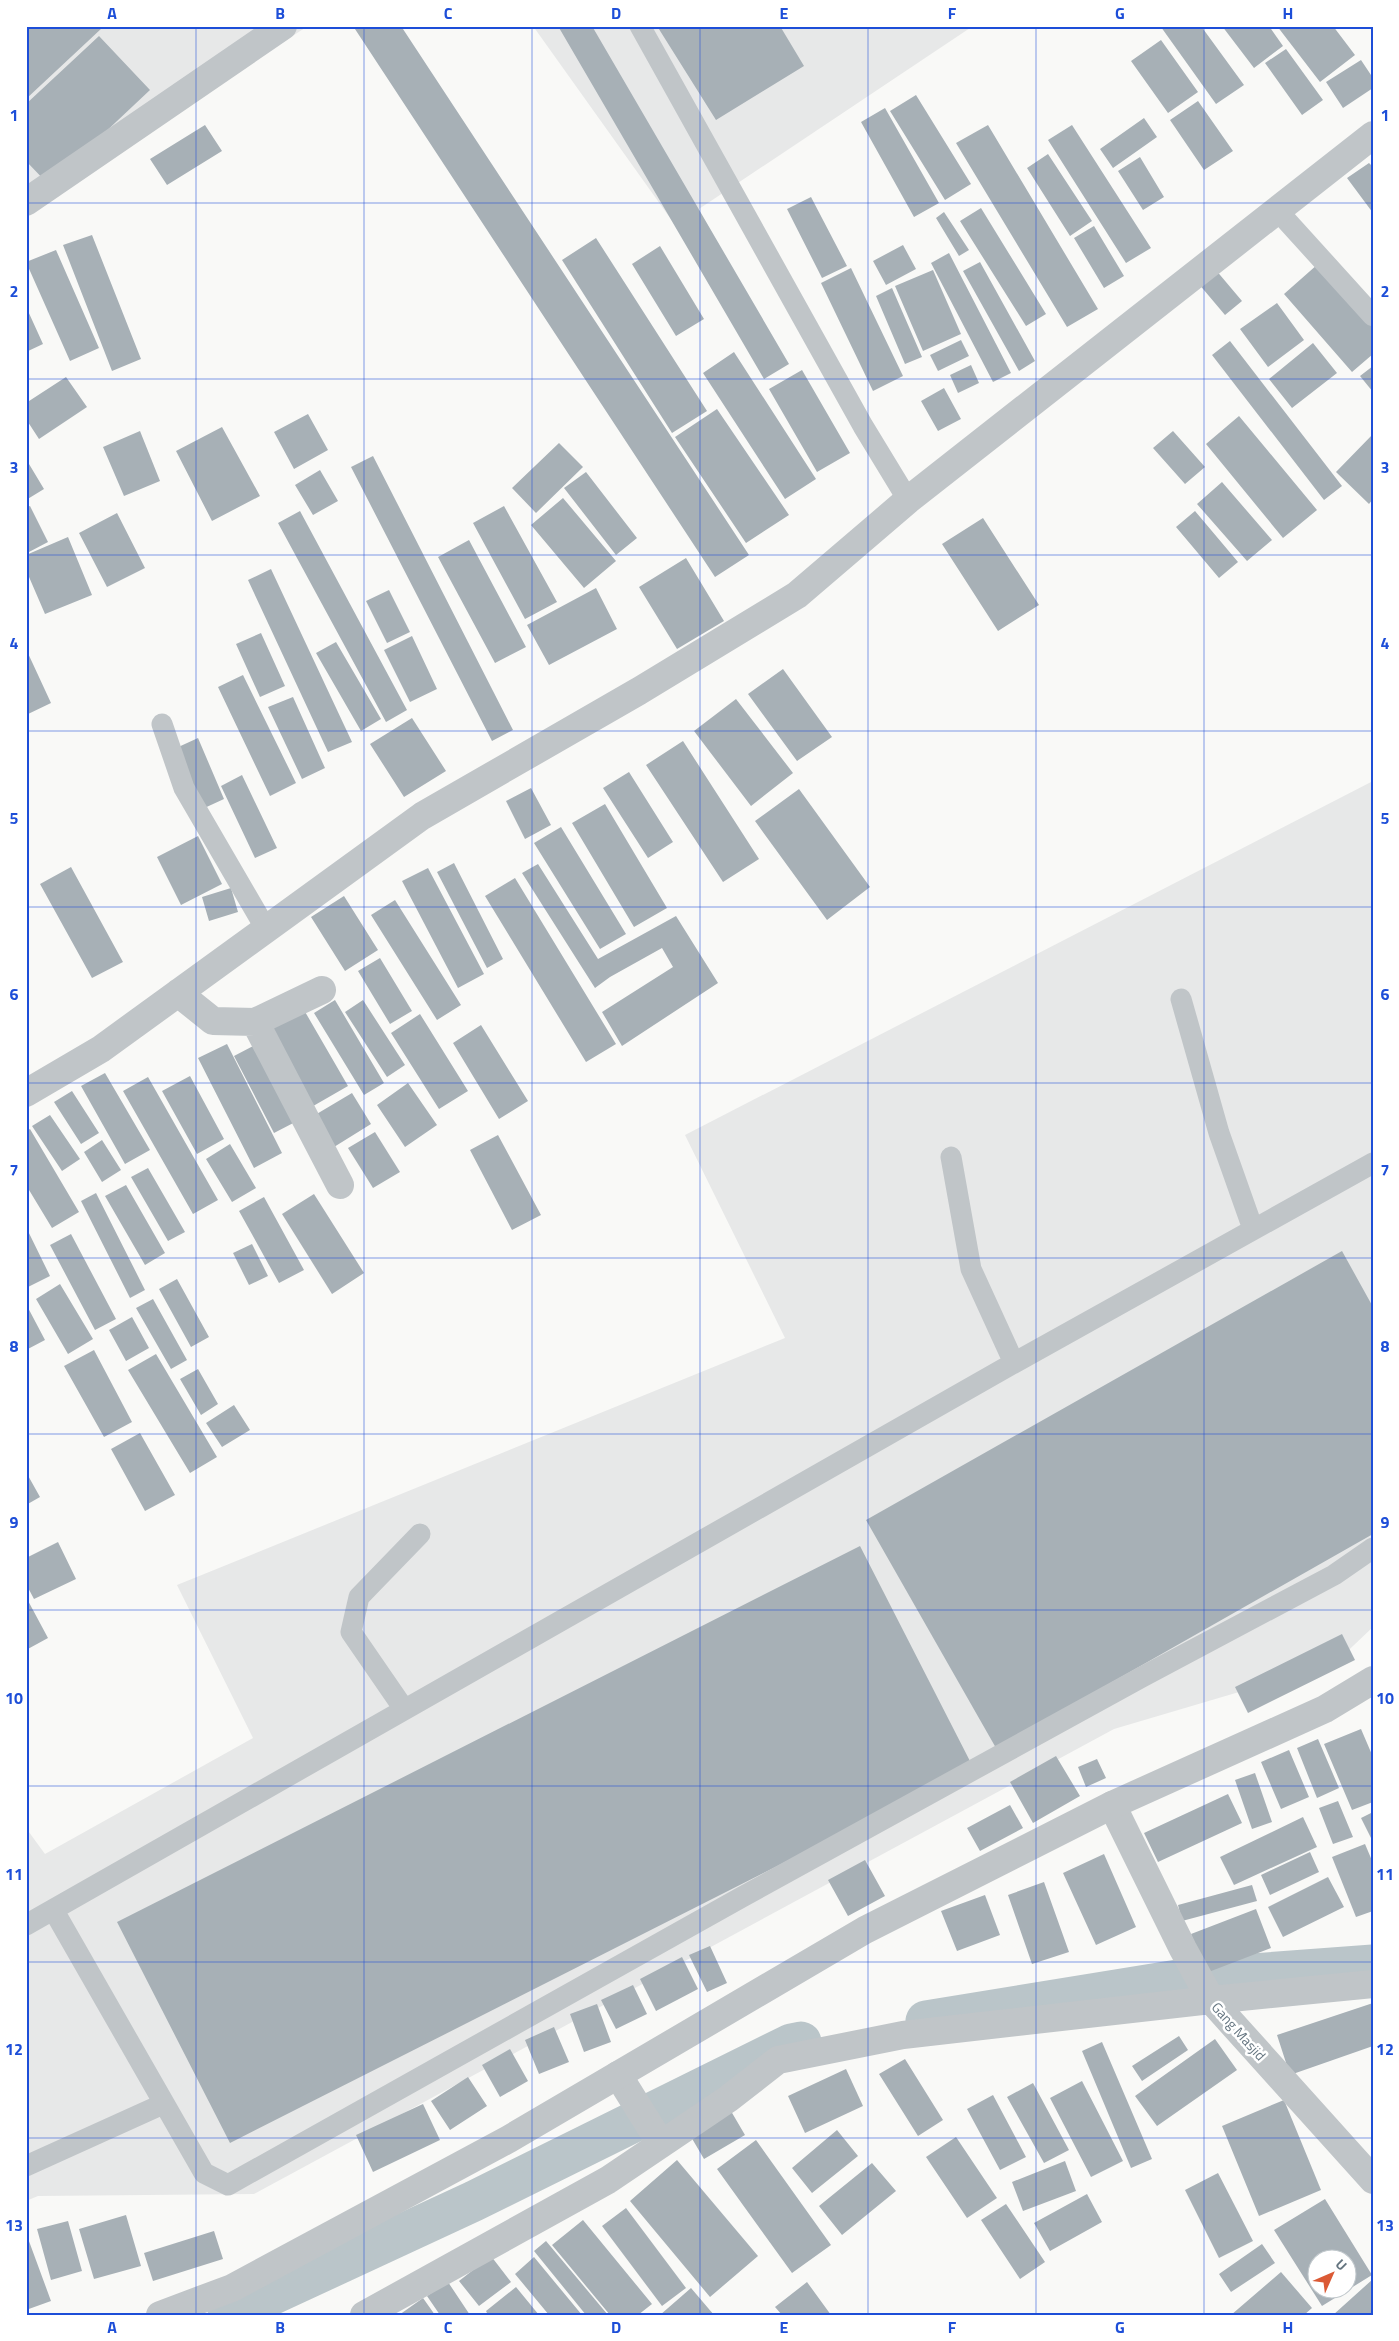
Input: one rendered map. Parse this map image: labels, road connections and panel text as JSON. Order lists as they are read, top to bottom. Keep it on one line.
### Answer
{"streets":{"street":["Gang Masjid"]},"north":"top right","grid":{"columns":["A","B","C","D","E","F","G","H"],"rows":["1","2","3","4","5","6","7","8","9","10","11","12","13"]}}
